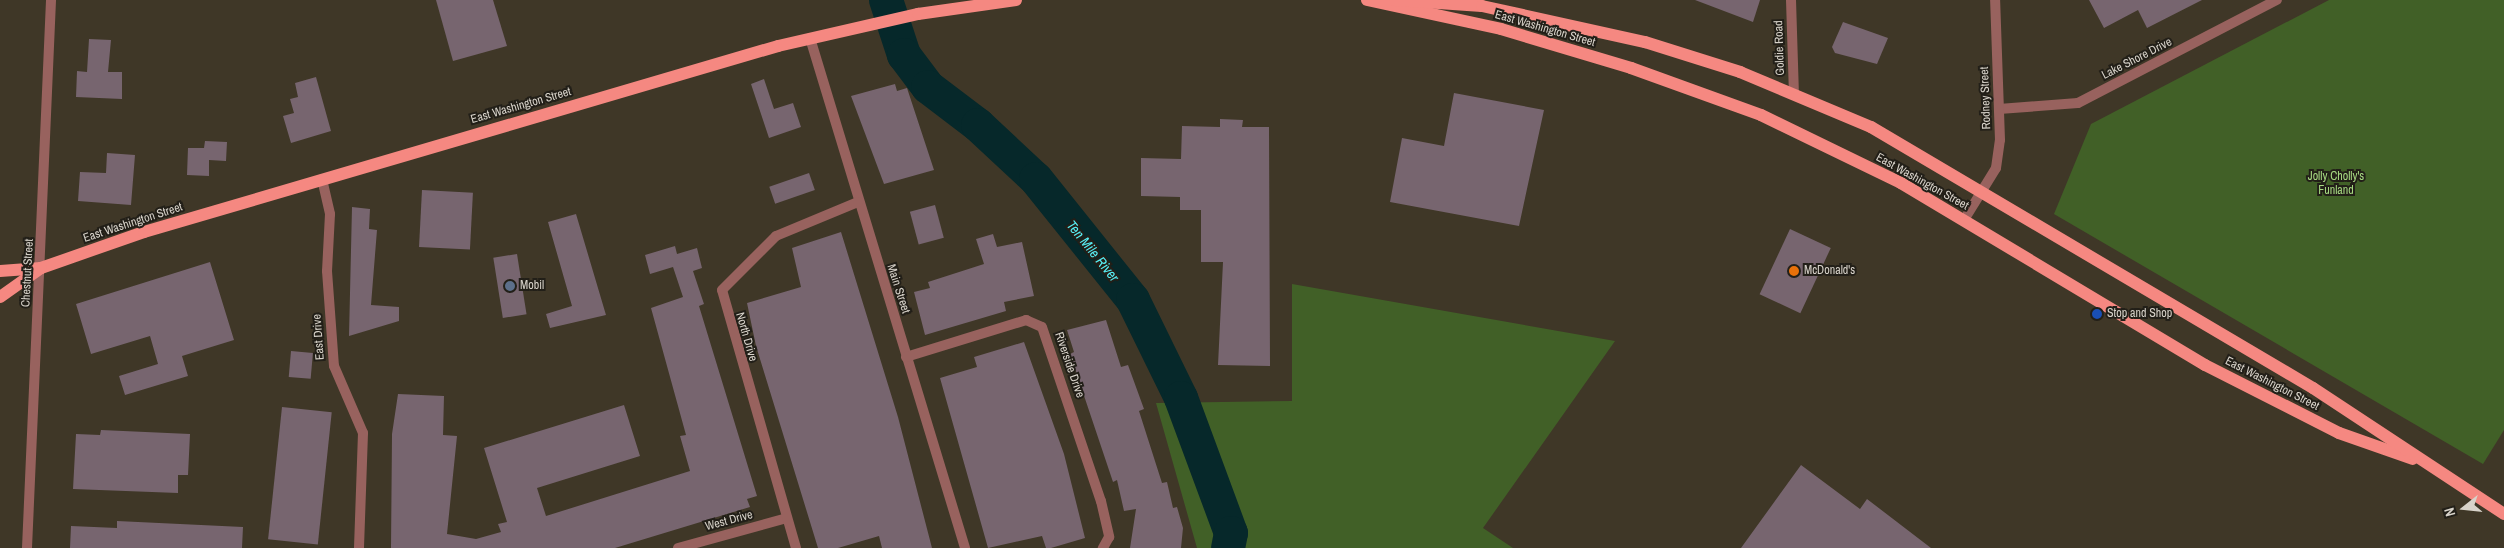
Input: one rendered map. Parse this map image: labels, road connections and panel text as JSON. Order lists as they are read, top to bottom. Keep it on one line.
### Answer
{"streets":{"main road":["East Washington Street"],"street":["Goldie Road","Lake Shore Drive","Rodney Street","Chestnut Street","Main Street","East Drive","North Drive","Riverside Drive","West Drive"]},"crossings":[["East Washington Street","Goldie Road"],["East Washington Street","Rodney Street"],["East Washington Street","Chestnut Street"],["East Washington Street","Main Street"],["East Washington Street","East Drive"],["Lake Shore Drive","Rodney Street"],["Main Street","North Drive"],["Main Street","Riverside Drive"],["North Drive","West Drive"]],"water":["Ten Mile River"],"parks":["Jolly Cholly's Funland"],"places":["McDonald's","Mobil","Stop and Shop"],"north":"left"}
